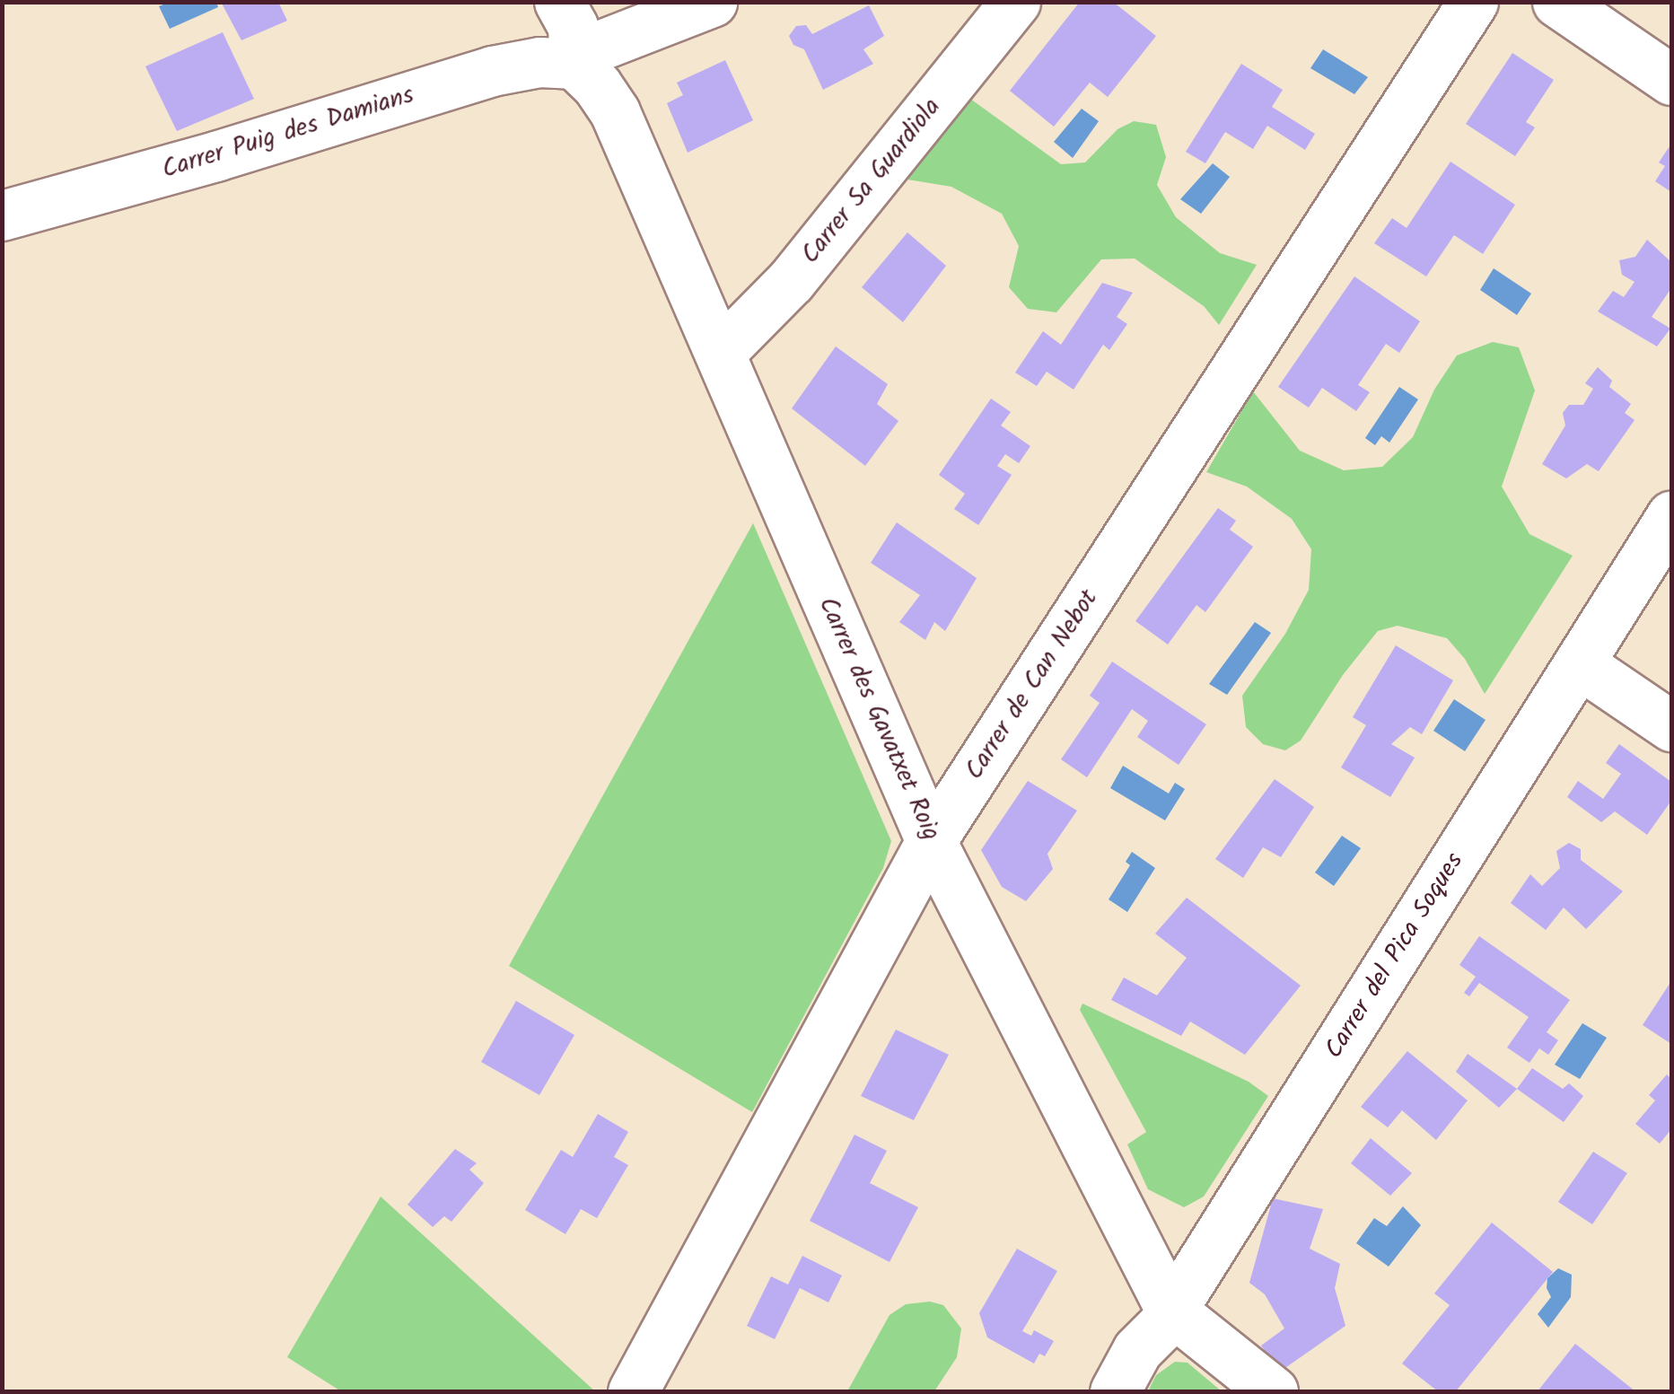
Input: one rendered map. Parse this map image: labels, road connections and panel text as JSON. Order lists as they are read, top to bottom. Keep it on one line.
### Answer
{"streets":{"street":["Carrer Puig des Damians","Carrer Sa Guardiola","Carrer de Can Nebot","Carrer des Gavatxet Roig","Carrer del Pica Soques"]},"crossings":[["Carrer Puig des Damians","Carrer des Gavatxet Roig"],["Carrer Sa Guardiola","Carrer des Gavatxet Roig"],["Carrer de Can Nebot","Carrer des Gavatxet Roig"],["Carrer des Gavatxet Roig","Carrer del Pica Soques"]]}
